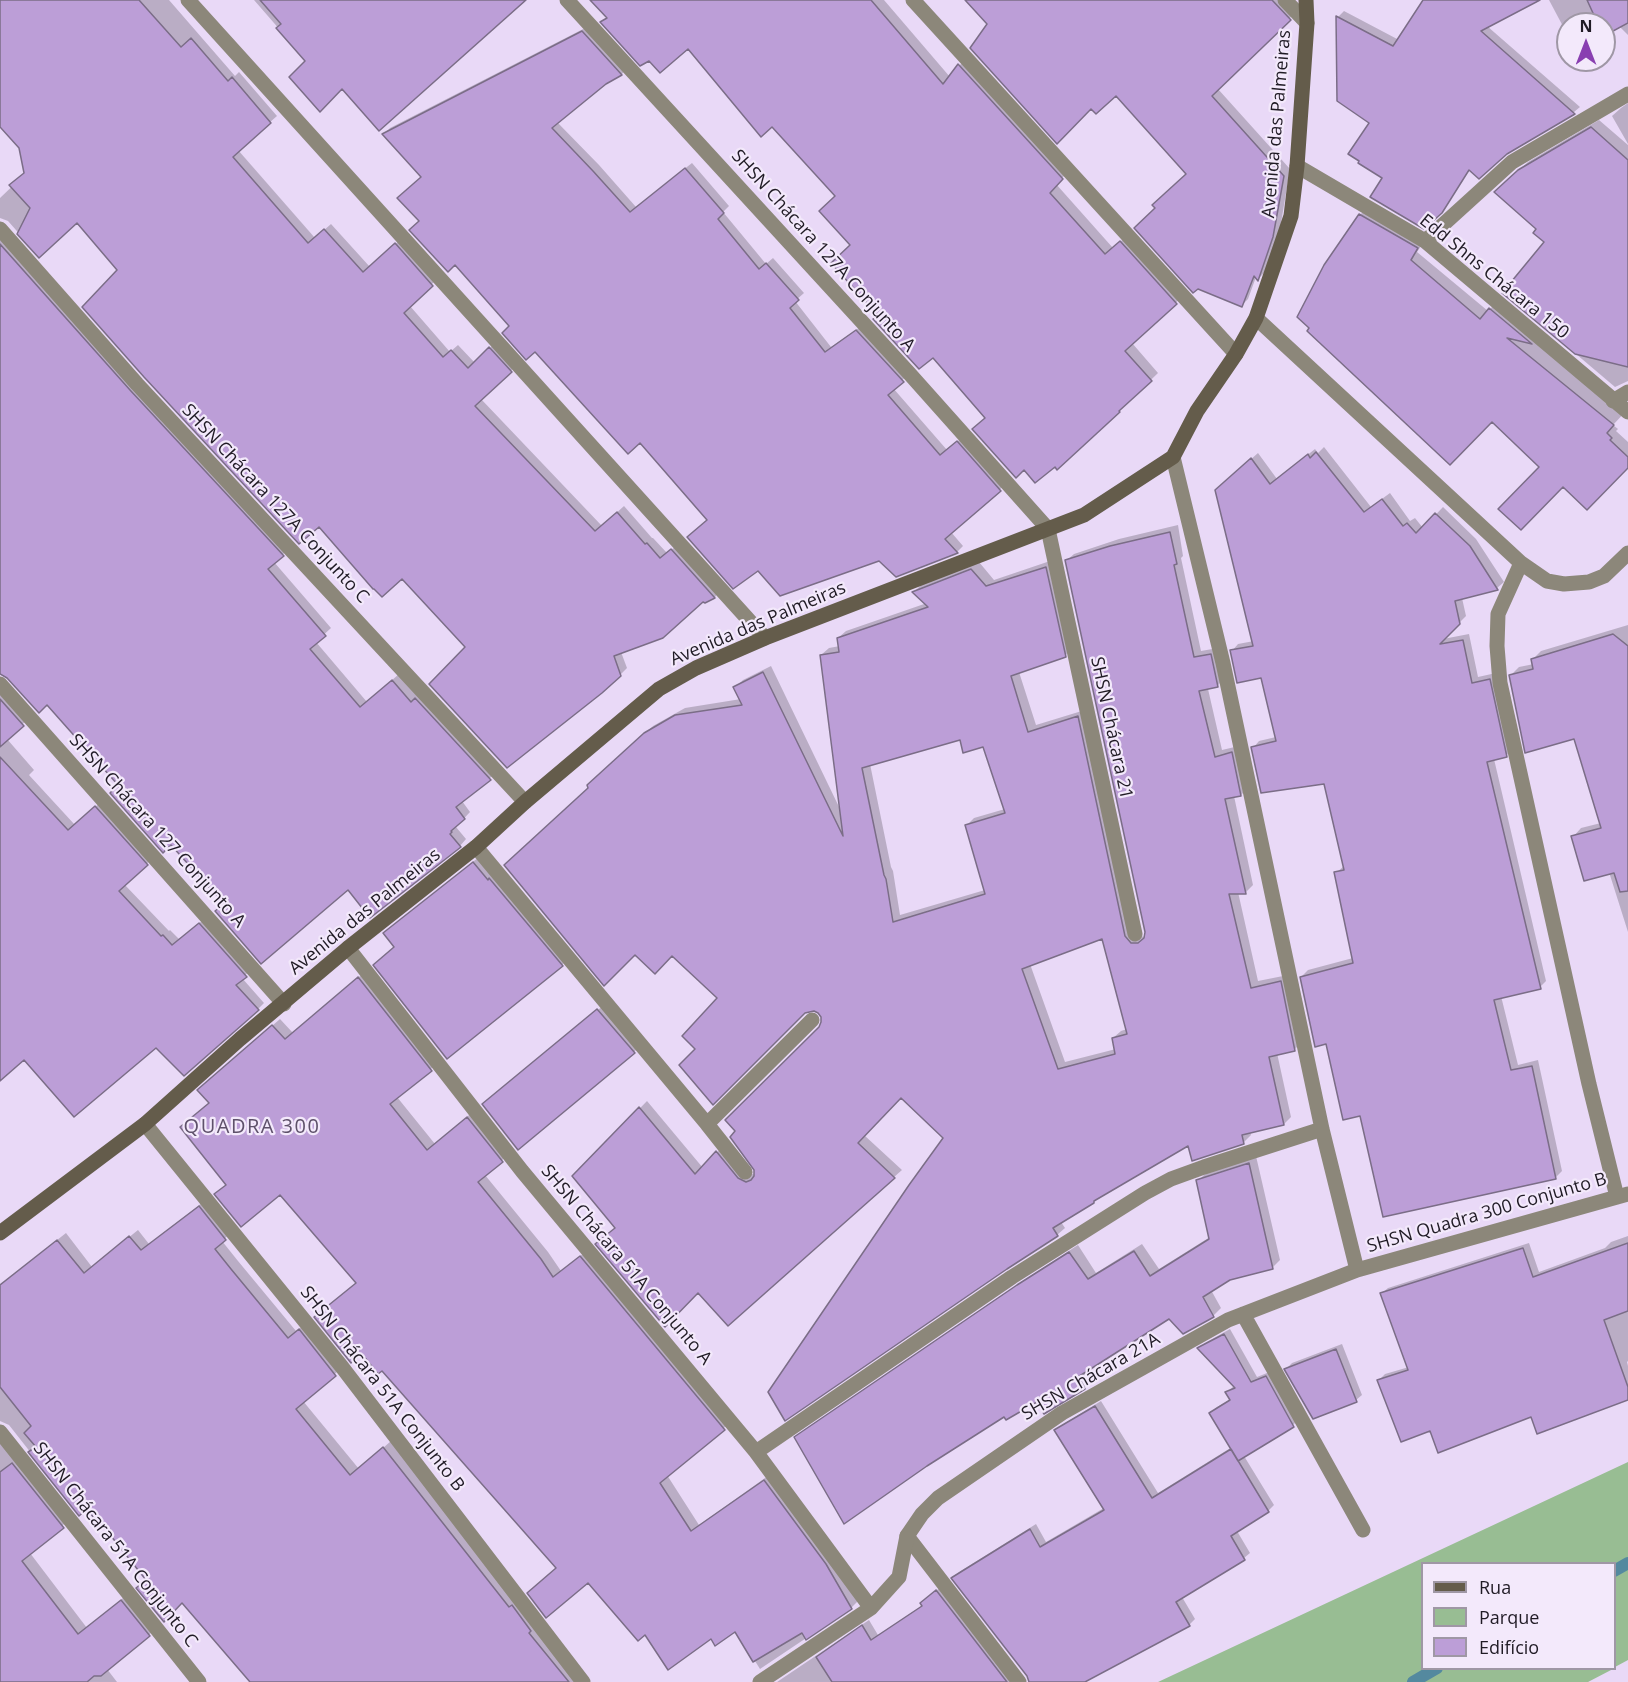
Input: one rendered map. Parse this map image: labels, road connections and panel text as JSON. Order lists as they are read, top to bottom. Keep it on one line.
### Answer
{"streets":{"street":["Avenida das Palmeiras","SHSN Chácara 127A Conjunto A","Edd Shns Chácara 150","SHSN Chácara 127A Conjunto C","SHSN Chácara 21","SHSN Chácara 127 Conjunto A","SHSN Quadra 300 Conjunto B","SHSN Chácara 51A Conjunto A","SHSN Chácara 21A","SHSN Chácara 51A Conjunto B","SHSN Chácara 51A Conjunto C"]},"crossings":[["Avenida das Palmeiras","SHSN Chácara 127A Conjunto A"],["Avenida das Palmeiras","Edd Shns Chácara 150"],["Avenida das Palmeiras","SHSN Chácara 127A Conjunto C"],["Avenida das Palmeiras","SHSN Chácara 21"],["Avenida das Palmeiras","SHSN Chácara 127 Conjunto A"],["Avenida das Palmeiras","SHSN Chácara 51A Conjunto A"],["Avenida das Palmeiras","SHSN Chácara 51A Conjunto B"],["SHSN Chácara 127A Conjunto A","SHSN Chácara 21"],["SHSN Quadra 300 Conjunto B","SHSN Chácara 21A"],["SHSN Chácara 51A Conjunto A","SHSN Chácara 21A"]],"districts":["QUADRA 300"],"legend":["Rua","Parque","Edifício"],"north":"top"}
